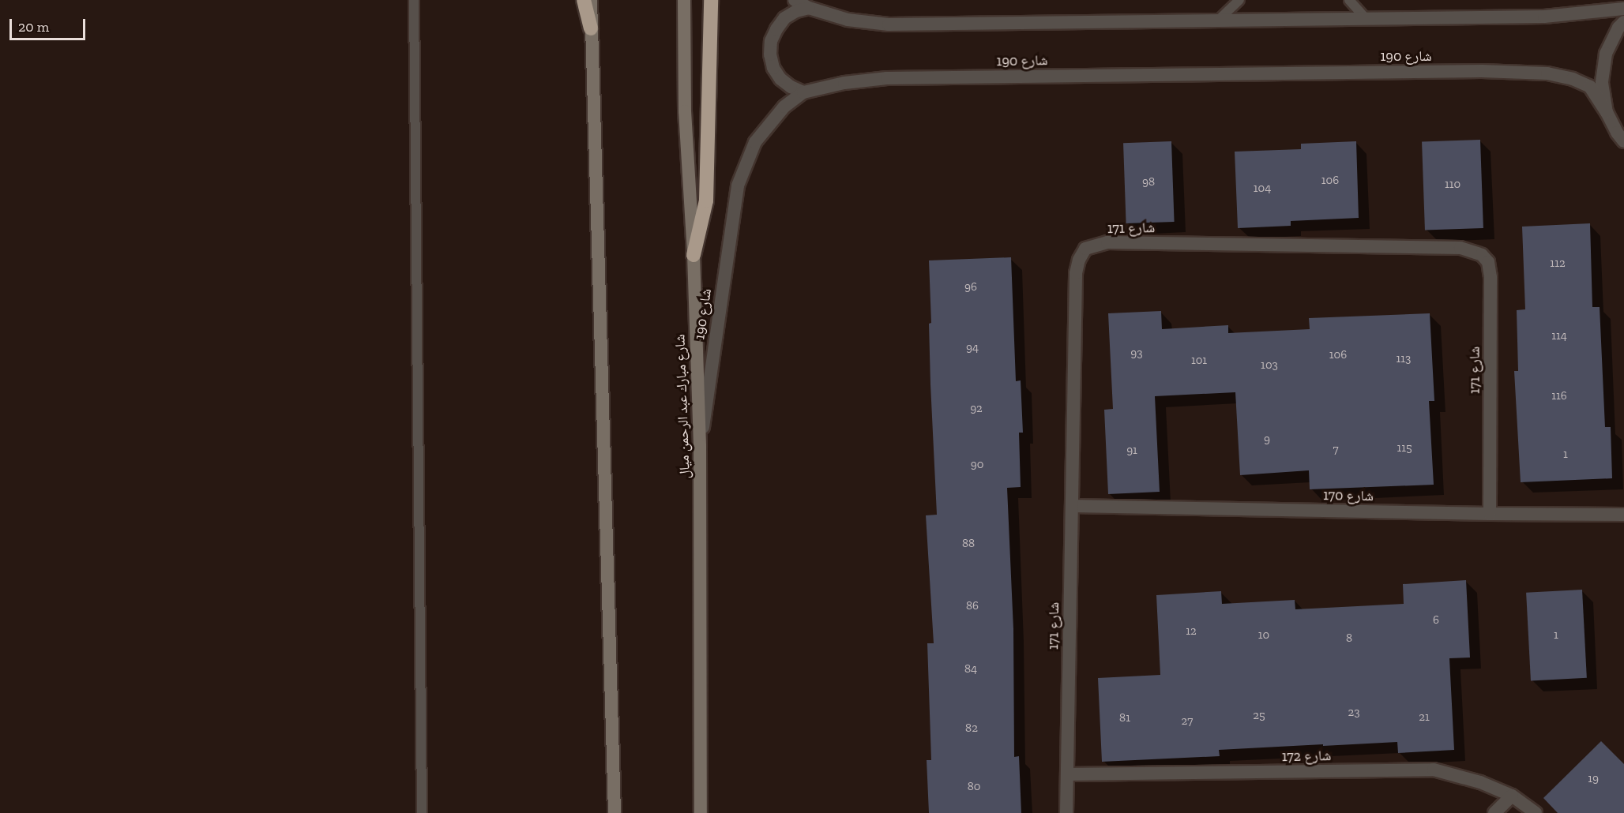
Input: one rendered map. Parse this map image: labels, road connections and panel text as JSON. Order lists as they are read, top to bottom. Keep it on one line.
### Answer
{"streets":{"main road":["شارع مبارك عبد الرحمن ميال"],"street":["شارع 190","شارع 171","شارع 170","شارع 172"]},"crossings":[["شارع 190","شارع مبارك عبد الرحمن ميال"],["شارع 171","شارع 170"],["شارع 171","شارع 172"]],"house_numbers":["106","98","110","104","112","96","114","94","93","106","113","101","103","116","92","9","115","7","91","1","90","88","86","6","12","10","1","8","84","23","25","21","81","27","82","19","80"],"scale_bar":"20 m"}
